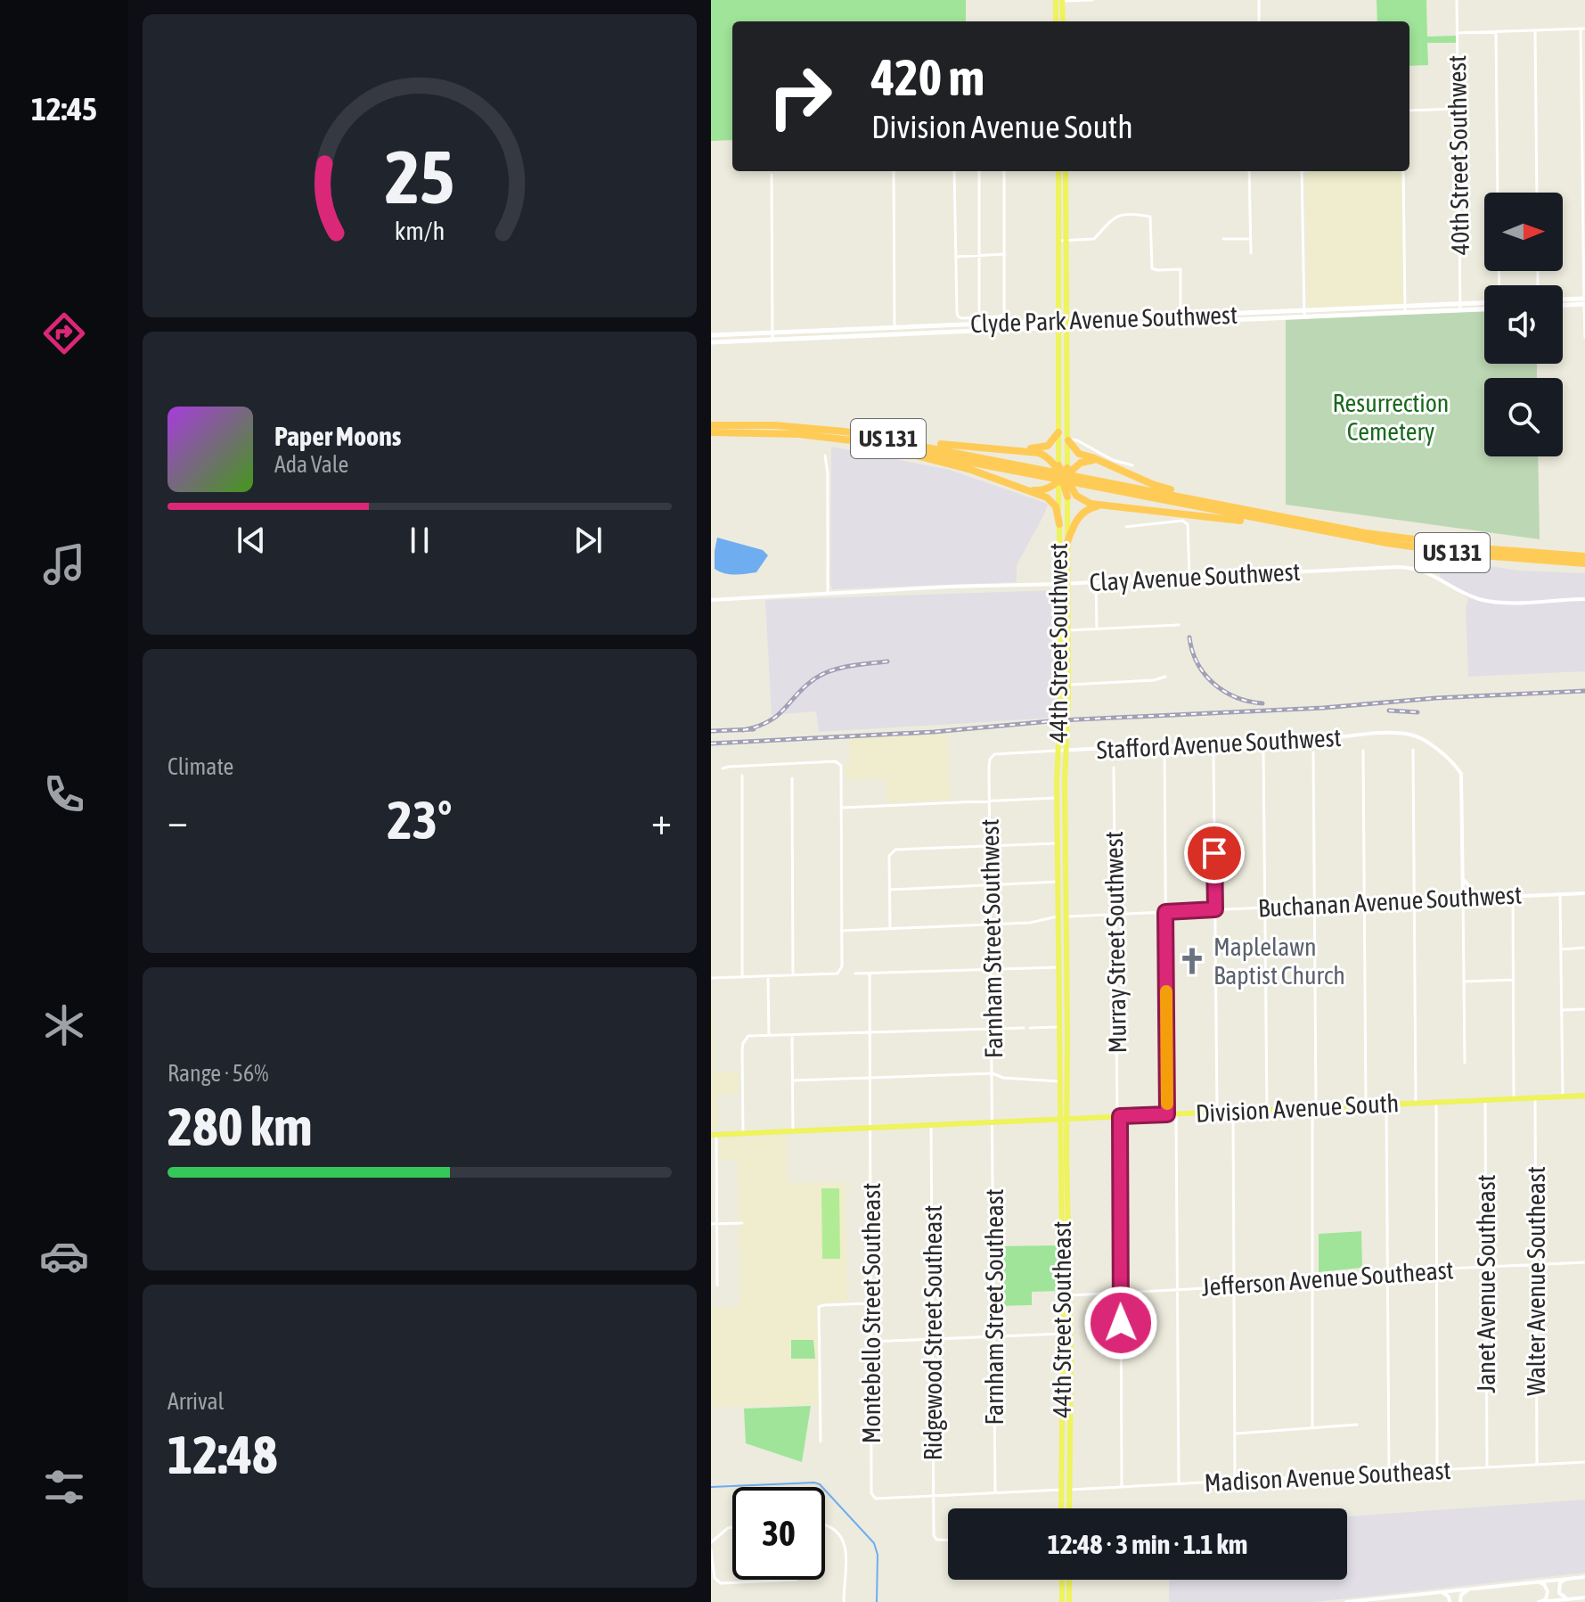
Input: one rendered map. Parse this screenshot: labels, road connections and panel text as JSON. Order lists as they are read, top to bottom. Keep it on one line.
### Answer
{"streets":{"highway":["US 131"],"main road":["Clyde Park Avenue Southwest","44th Street Southwest","Division Avenue South","44th Street Southeast"],"street":["40th Street Southwest","Clay Avenue Southwest","Stafford Avenue Southwest","Buchanan Avenue Southwest","Farnham Street Southwest","Murray Street Southwest","Jefferson Avenue Southeast","Walter Avenue Southeast","Janet Avenue Southeast","Farnham Street Southeast","Montebello Street Southeast","Ridgewood Street Southeast","Madison Avenue Southeast"]},"crossings":[["40th Street Southwest","Clyde Park Avenue Southwest"],["Clyde Park Avenue Southwest","44th Street Southwest"],["Clay Avenue Southwest","44th Street Southwest"],["44th Street Southwest","Stafford Avenue Southwest"],["44th Street Southwest","Buchanan Avenue Southwest"],["44th Street Southwest","Division Avenue South"],["44th Street Southwest","44th Street Southeast"],["Stafford Avenue Southwest","Farnham Street Southwest"],["Buchanan Avenue Southwest","Farnham Street Southwest"],["Buchanan Avenue Southwest","Murray Street Southwest"],["Farnham Street Southwest","Division Avenue South"],["Farnham Street Southwest","Farnham Street Southeast"],["Murray Street Southwest","Division Avenue South"],["Murray Street Southwest","Jefferson Avenue Southeast"],["Murray Street Southwest","Madison Avenue Southeast"],["Division Avenue South","Walter Avenue Southeast"],["Division Avenue South","Janet Avenue Southeast"],["Division Avenue South","Farnham Street Southeast"],["Division Avenue South","Montebello Street Southeast"],["Division Avenue South","44th Street Southeast"],["Division Avenue South","Ridgewood Street Southeast"],["Jefferson Avenue Southeast","Walter Avenue Southeast"],["Jefferson Avenue Southeast","Janet Avenue Southeast"],["Jefferson Avenue Southeast","44th Street Southeast"],["Walter Avenue Southeast","Madison Avenue Southeast"],["Janet Avenue Southeast","Madison Avenue Southeast"],["Montebello Street Southeast","Ridgewood Street Southeast"],["44th Street Southeast","Madison Avenue Southeast"]],"parks":["Resurrection Cemetery"],"places":{"church":["Maplelawn Baptist Church"]},"north":"right","page":{"tabs":"12:45","turn":["420 m","Division Avenue South"],"song":["Paper Moons","Ada Vale"],"tile":["Climate",["Range · 56%","280 km"],["Arrival","12:48"]],"heat":["−","23°","+"],"limit":"30","trip":"12:48 · 3 min · 1.1 km","gauge":["25","km/h"]}}
